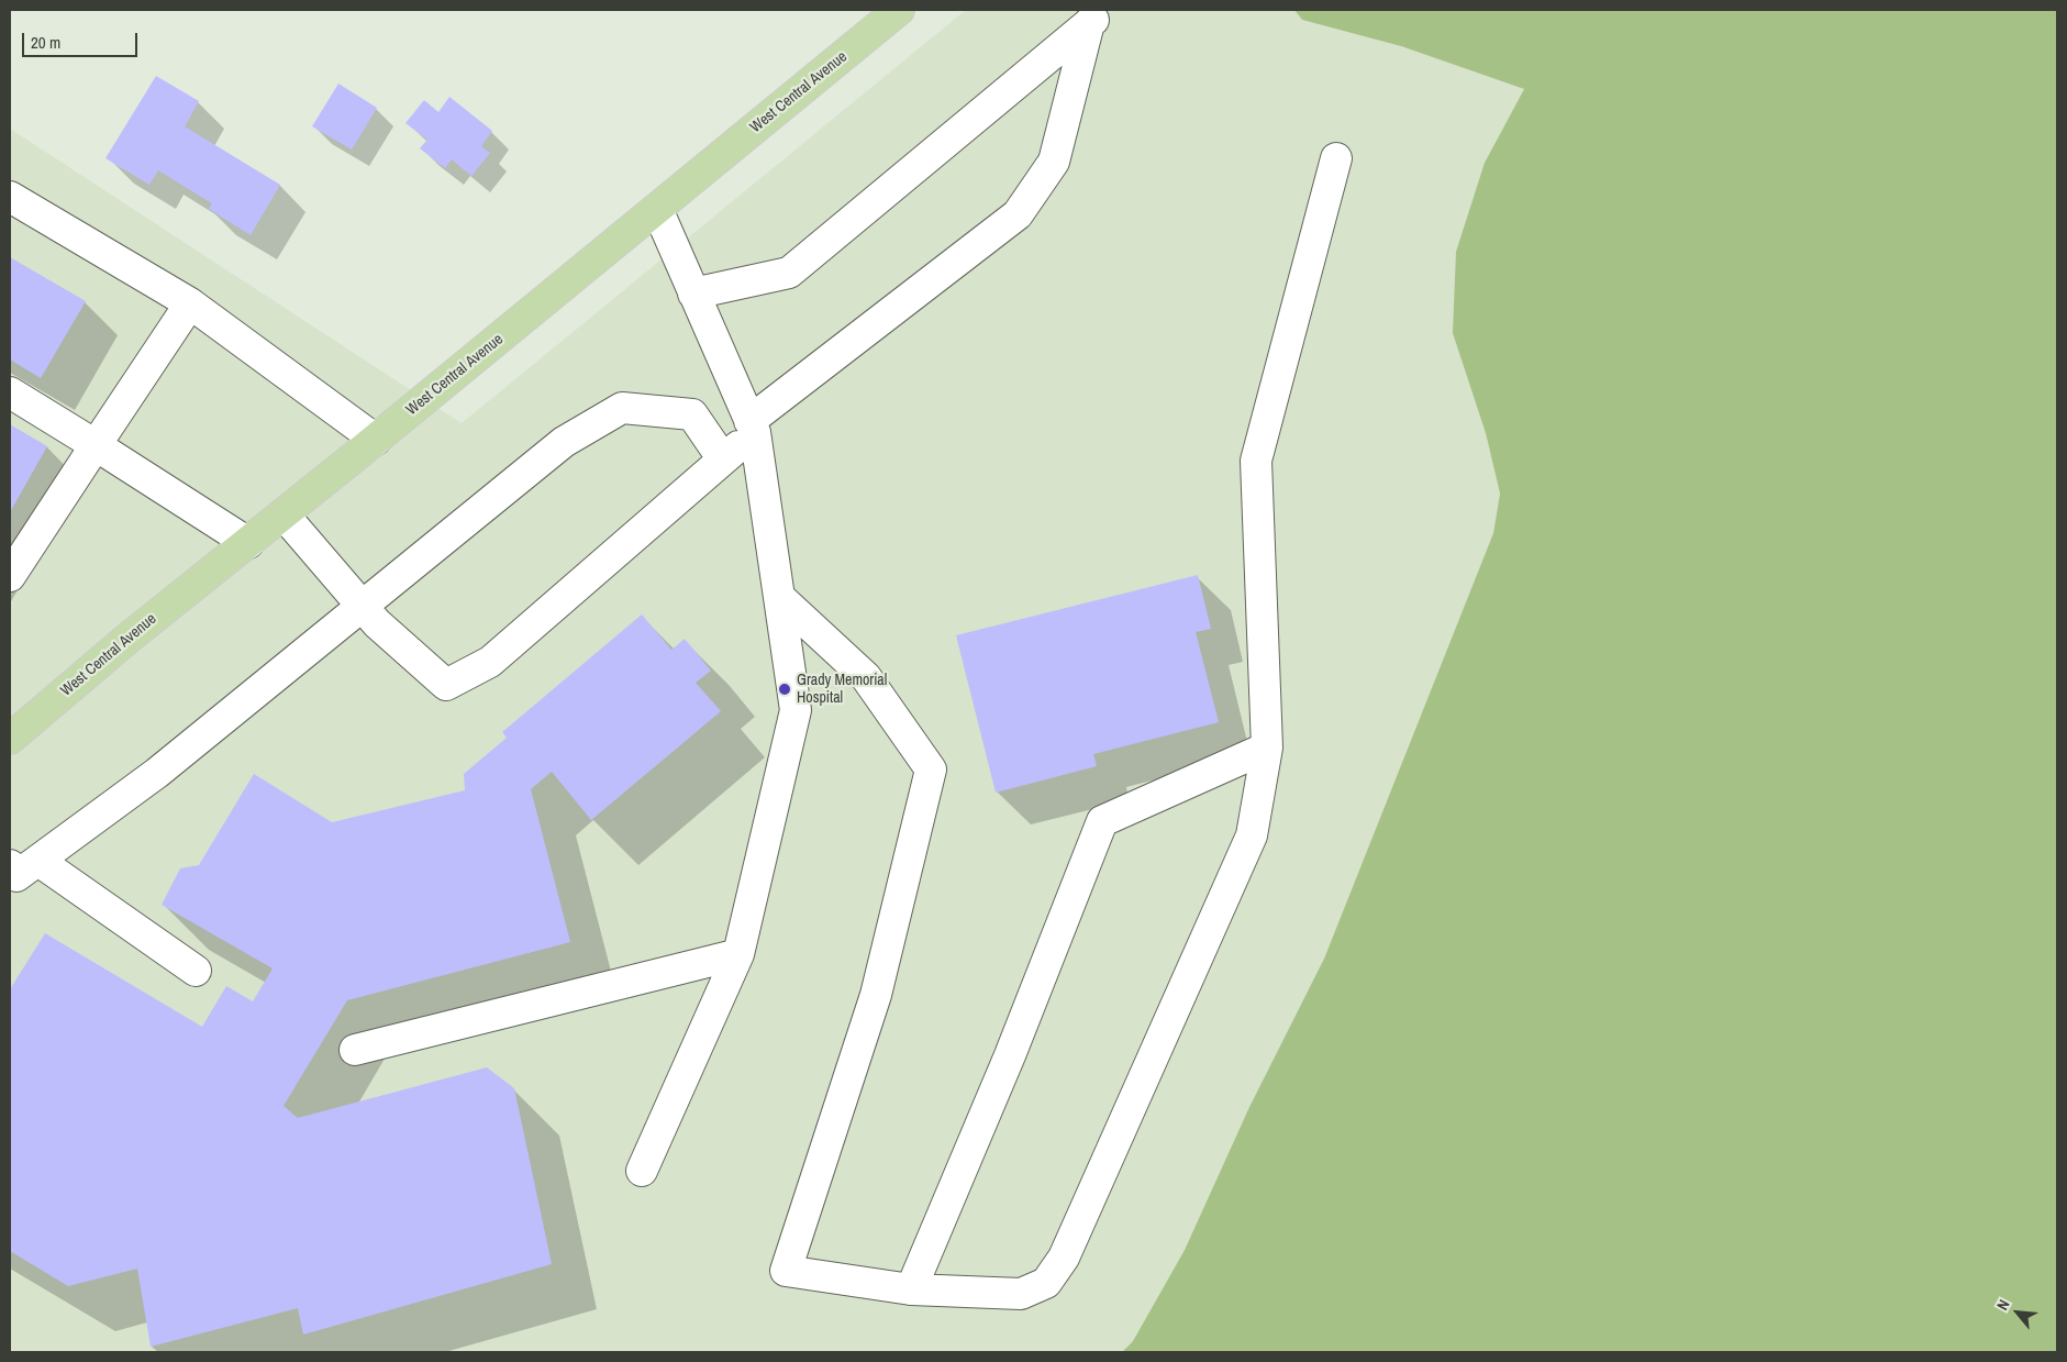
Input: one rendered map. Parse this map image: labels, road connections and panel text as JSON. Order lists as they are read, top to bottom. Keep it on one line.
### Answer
{"streets":{"main road":["West Central Avenue"]},"places":["Grady Memorial Hospital"],"scale_bar":"20 m","north":"top left"}
